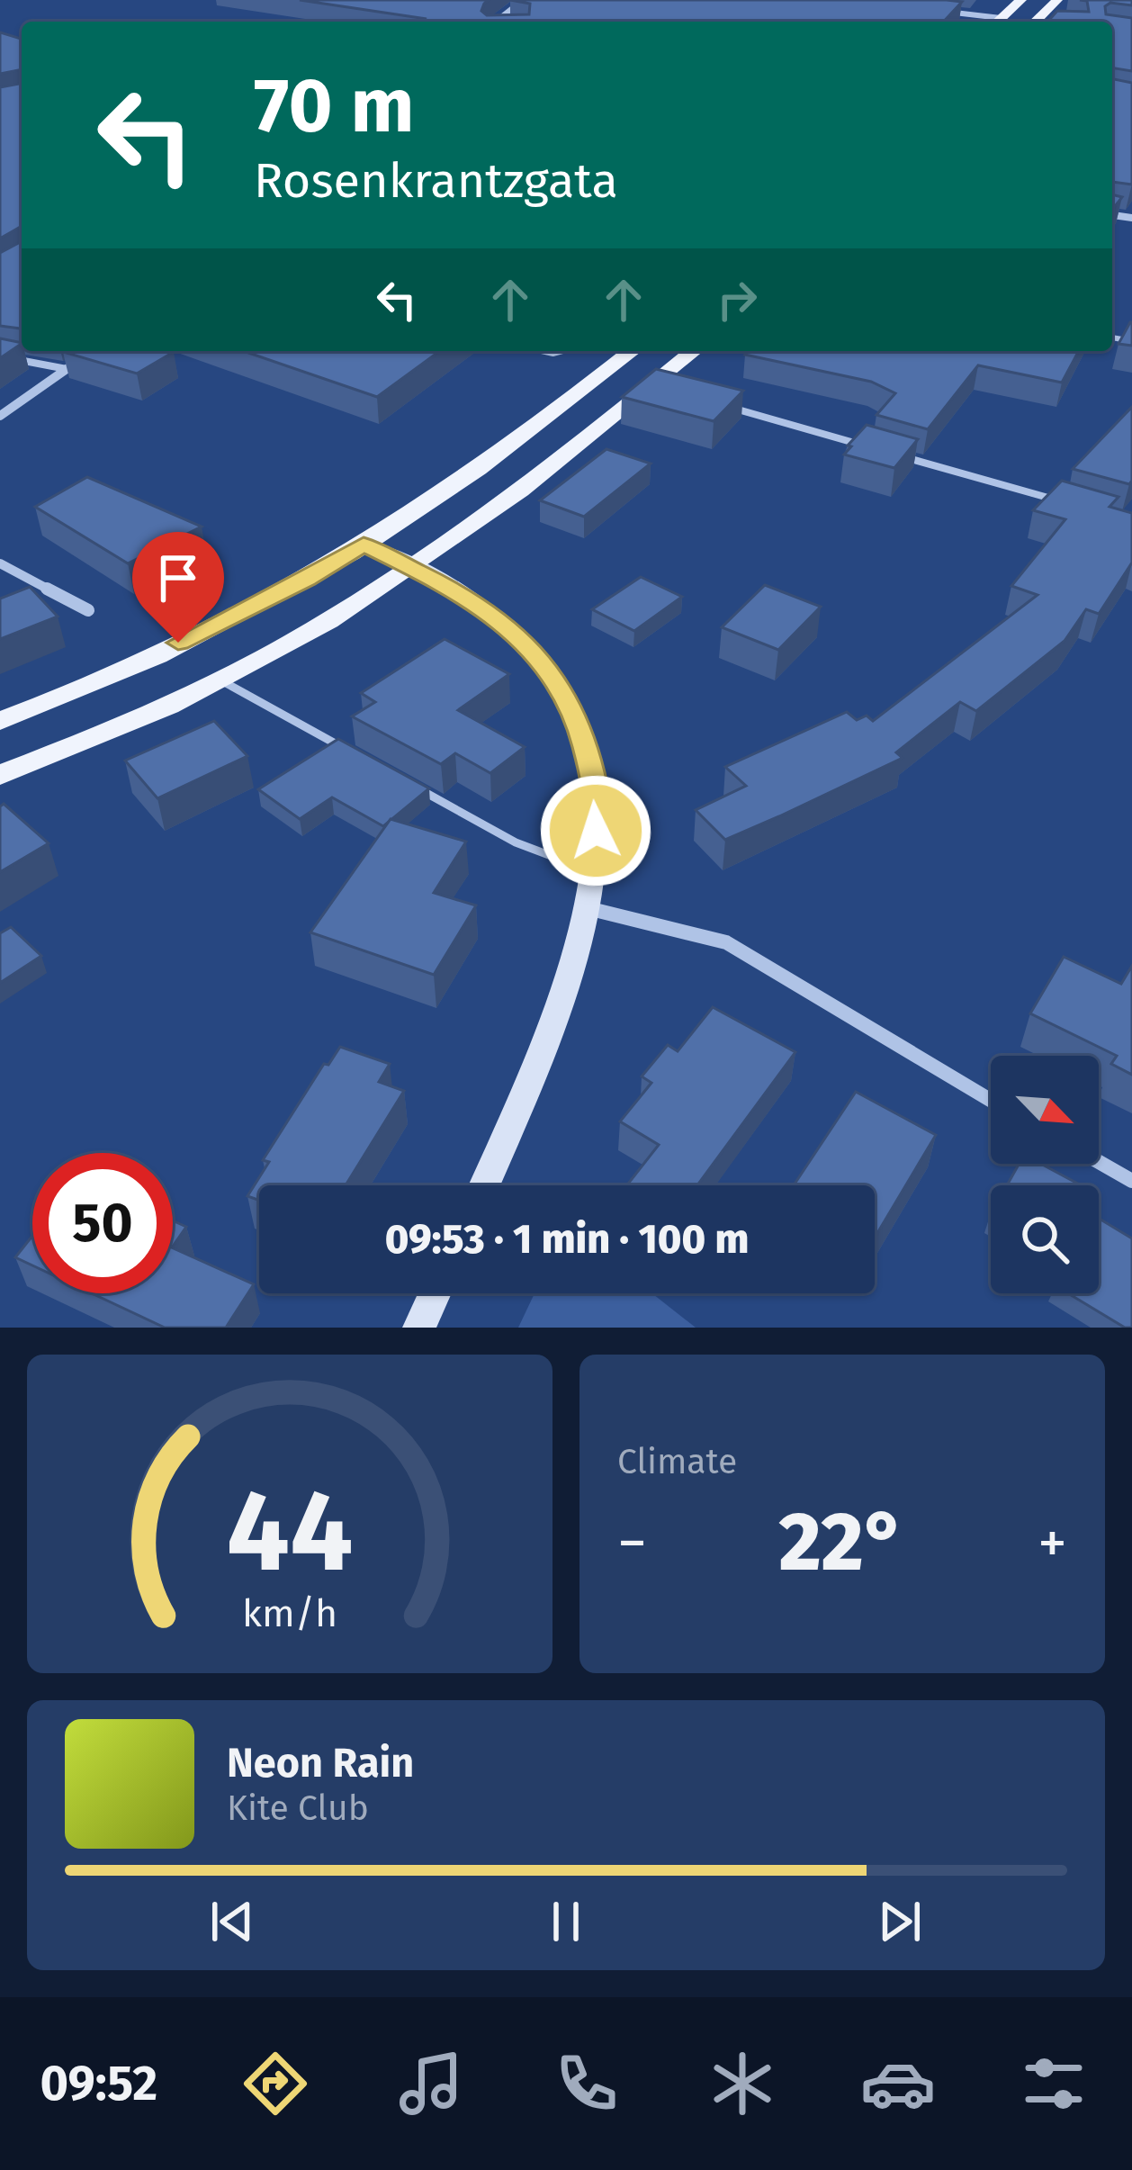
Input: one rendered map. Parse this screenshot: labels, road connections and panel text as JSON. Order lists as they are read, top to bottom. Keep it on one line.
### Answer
{"north":"bottom right","page":{"turn":["70 m","Rosenkrantzgata"],"limit":"50","trip":"09:53 · 1 min · 100 m","tile":"Climate","heat":["−","22°","+"],"song":["Neon Rain","Kite Club"],"tabs":"09:52","gauge":["44","km/h"]}}
